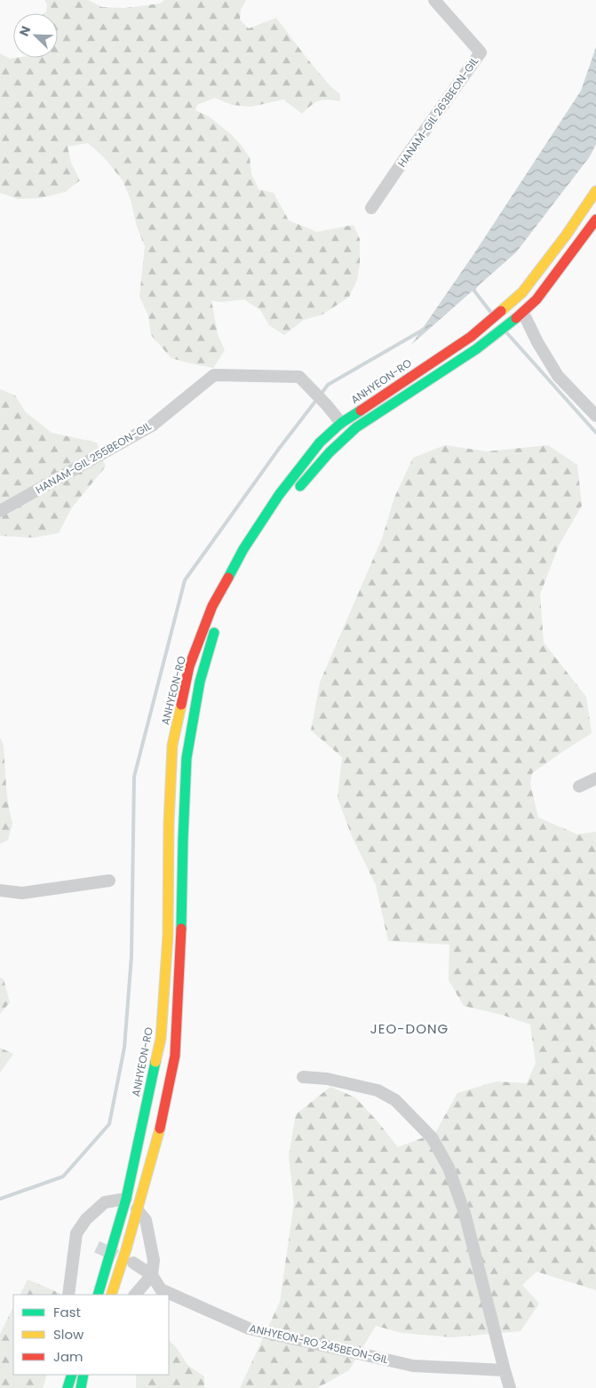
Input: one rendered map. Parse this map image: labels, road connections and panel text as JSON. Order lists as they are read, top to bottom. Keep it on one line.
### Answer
{"streets":{"street":["HANAM-GIL 263BEON-GIL","ANHYEON-RO","HANAM-GIL 255BEON-GIL","ANHYEON-RO 245BEON-GIL"]},"crossings":[["ANHYEON-RO","HANAM-GIL 255BEON-GIL"]],"districts":["JEO-DONG"],"legend":["Fast","Slow","Jam"],"north":"top left"}
